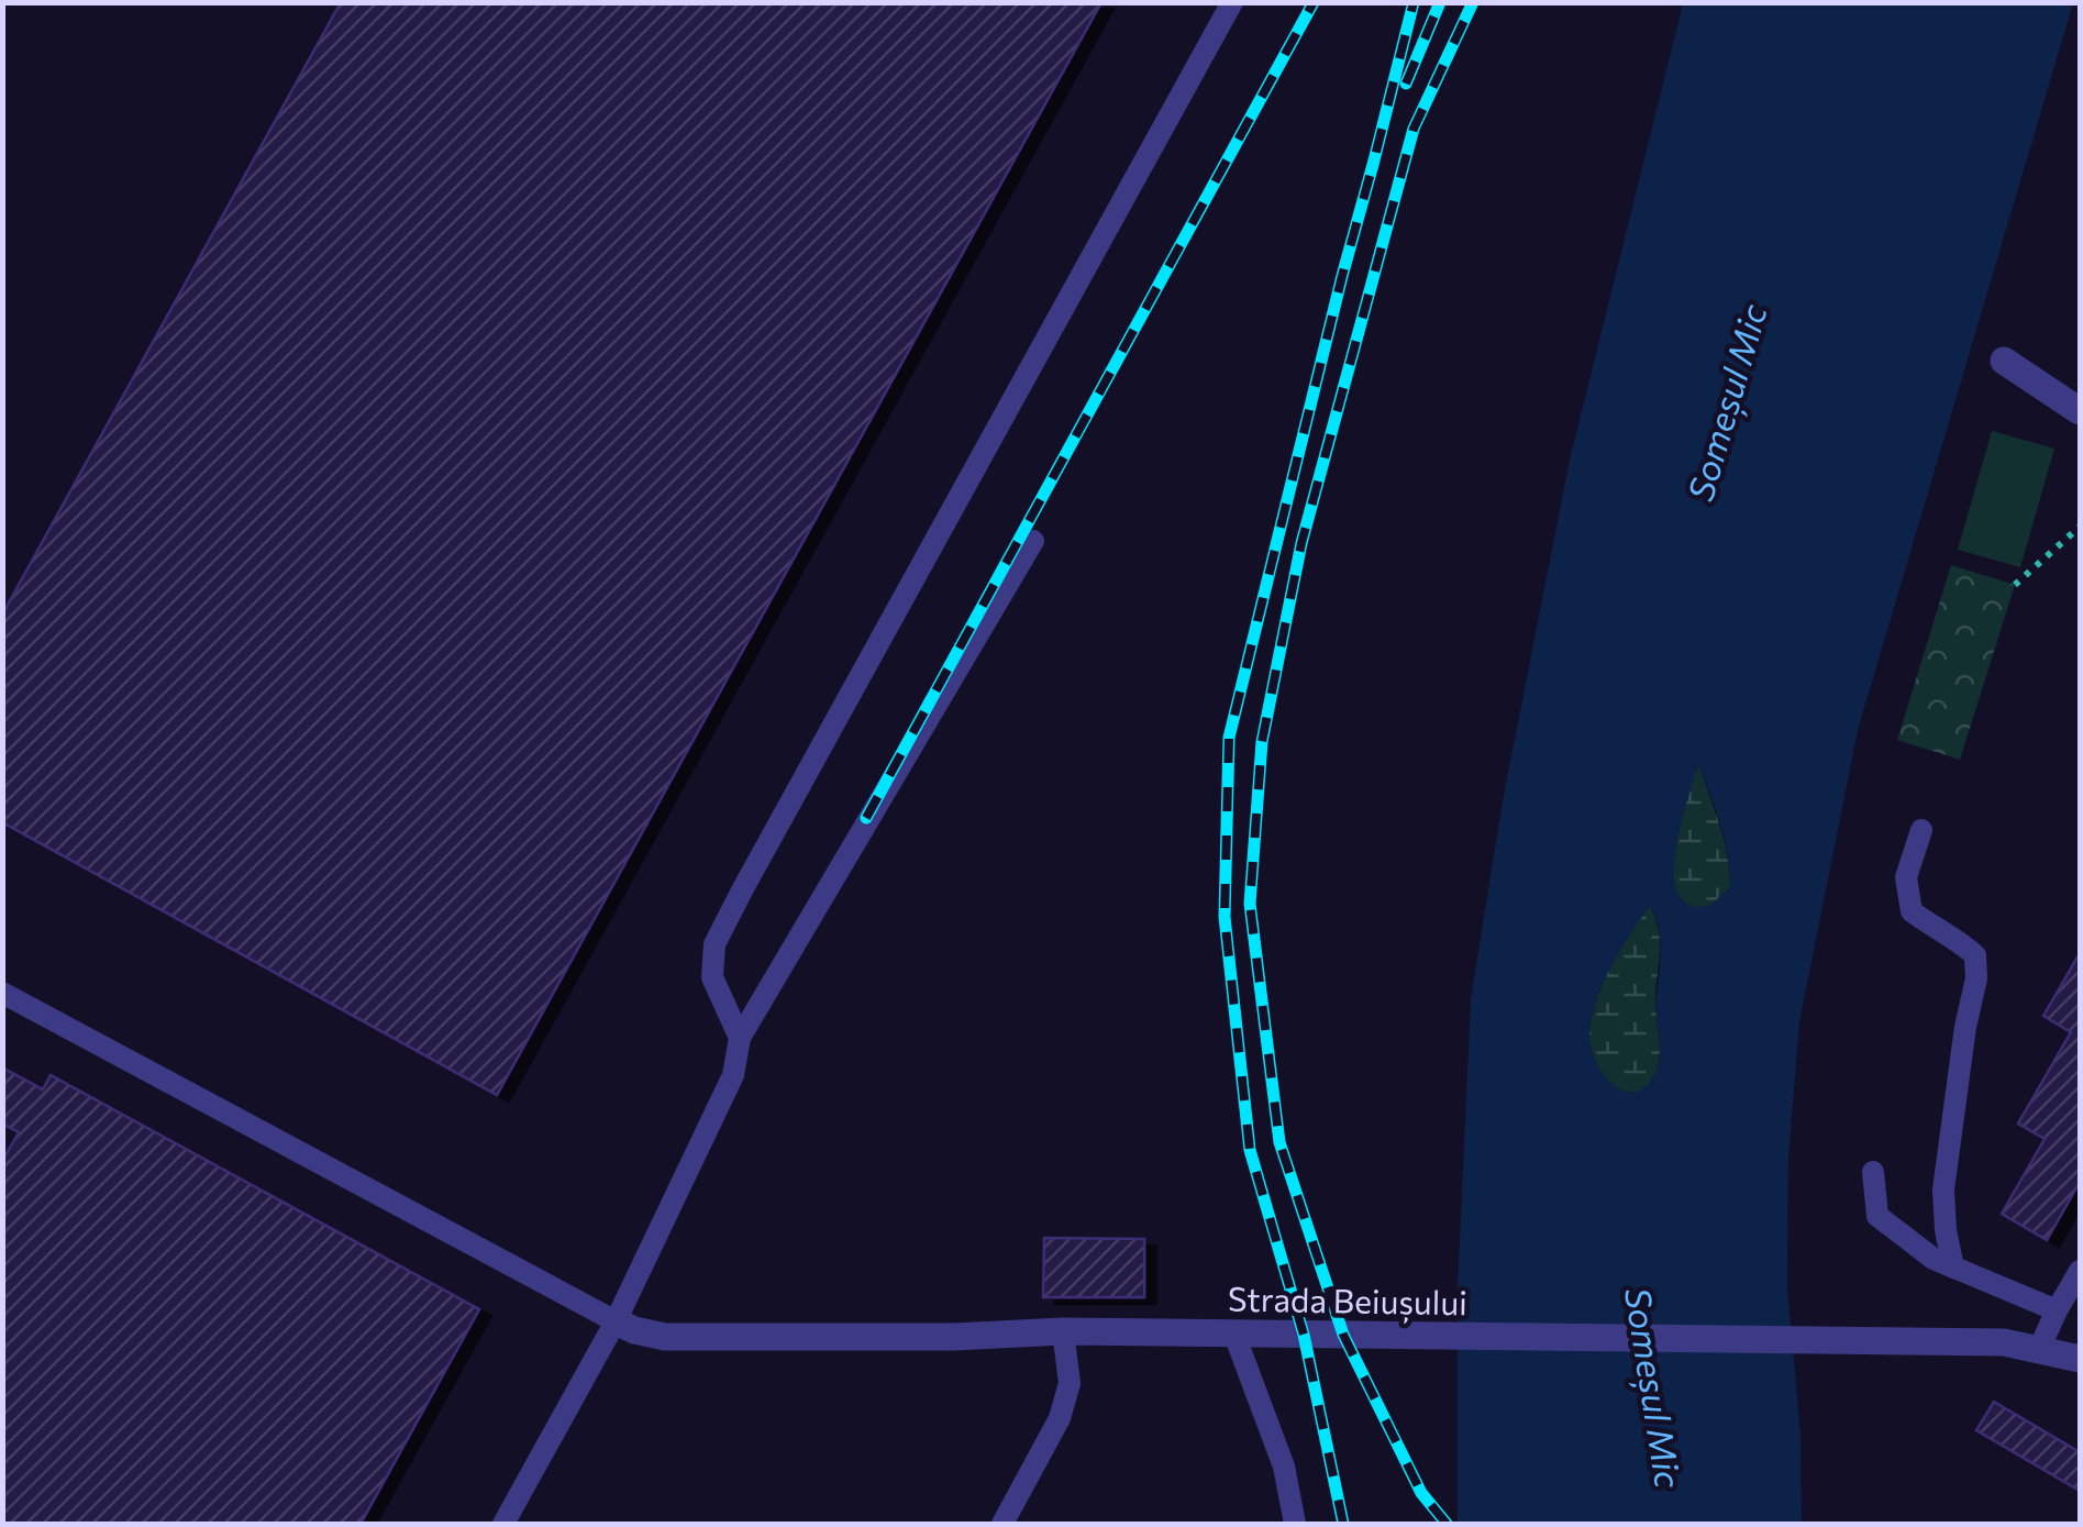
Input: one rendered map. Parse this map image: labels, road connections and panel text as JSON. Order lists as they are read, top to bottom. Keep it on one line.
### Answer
{"streets":{"street":["Strada Beiușului"]},"water":["Someșul Mic"]}
